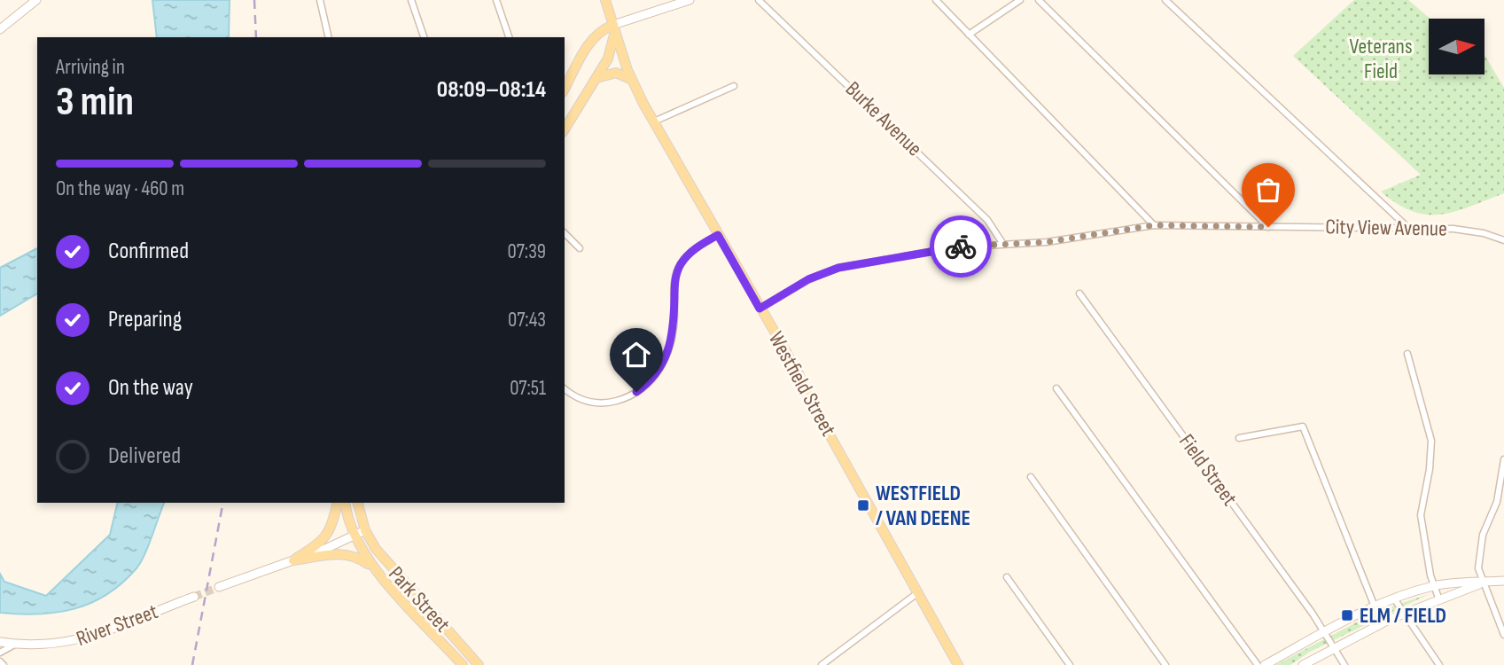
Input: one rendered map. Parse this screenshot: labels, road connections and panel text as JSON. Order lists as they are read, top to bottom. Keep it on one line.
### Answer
{"streets":{"main road":["Westfield Street","Park Street","River Street"],"street":["Burke Avenue","City View Avenue","Field Street"]},"crossings":[["Burke Avenue","City View Avenue"],["City View Avenue","Westfield Street"]],"parks":["Veterans Field"],"places":{"transit":["WESTFIELD / VAN DEENE","ELM / FIELD"]},"north":"right","page":{"heading":["3 min","Arriving in","08:09–08:14"],"bar":"On the way · 460 m","list":[["Confirmed","07:39"],["Preparing","07:43"],["On the way","07:51"],"Delivered"]}}
